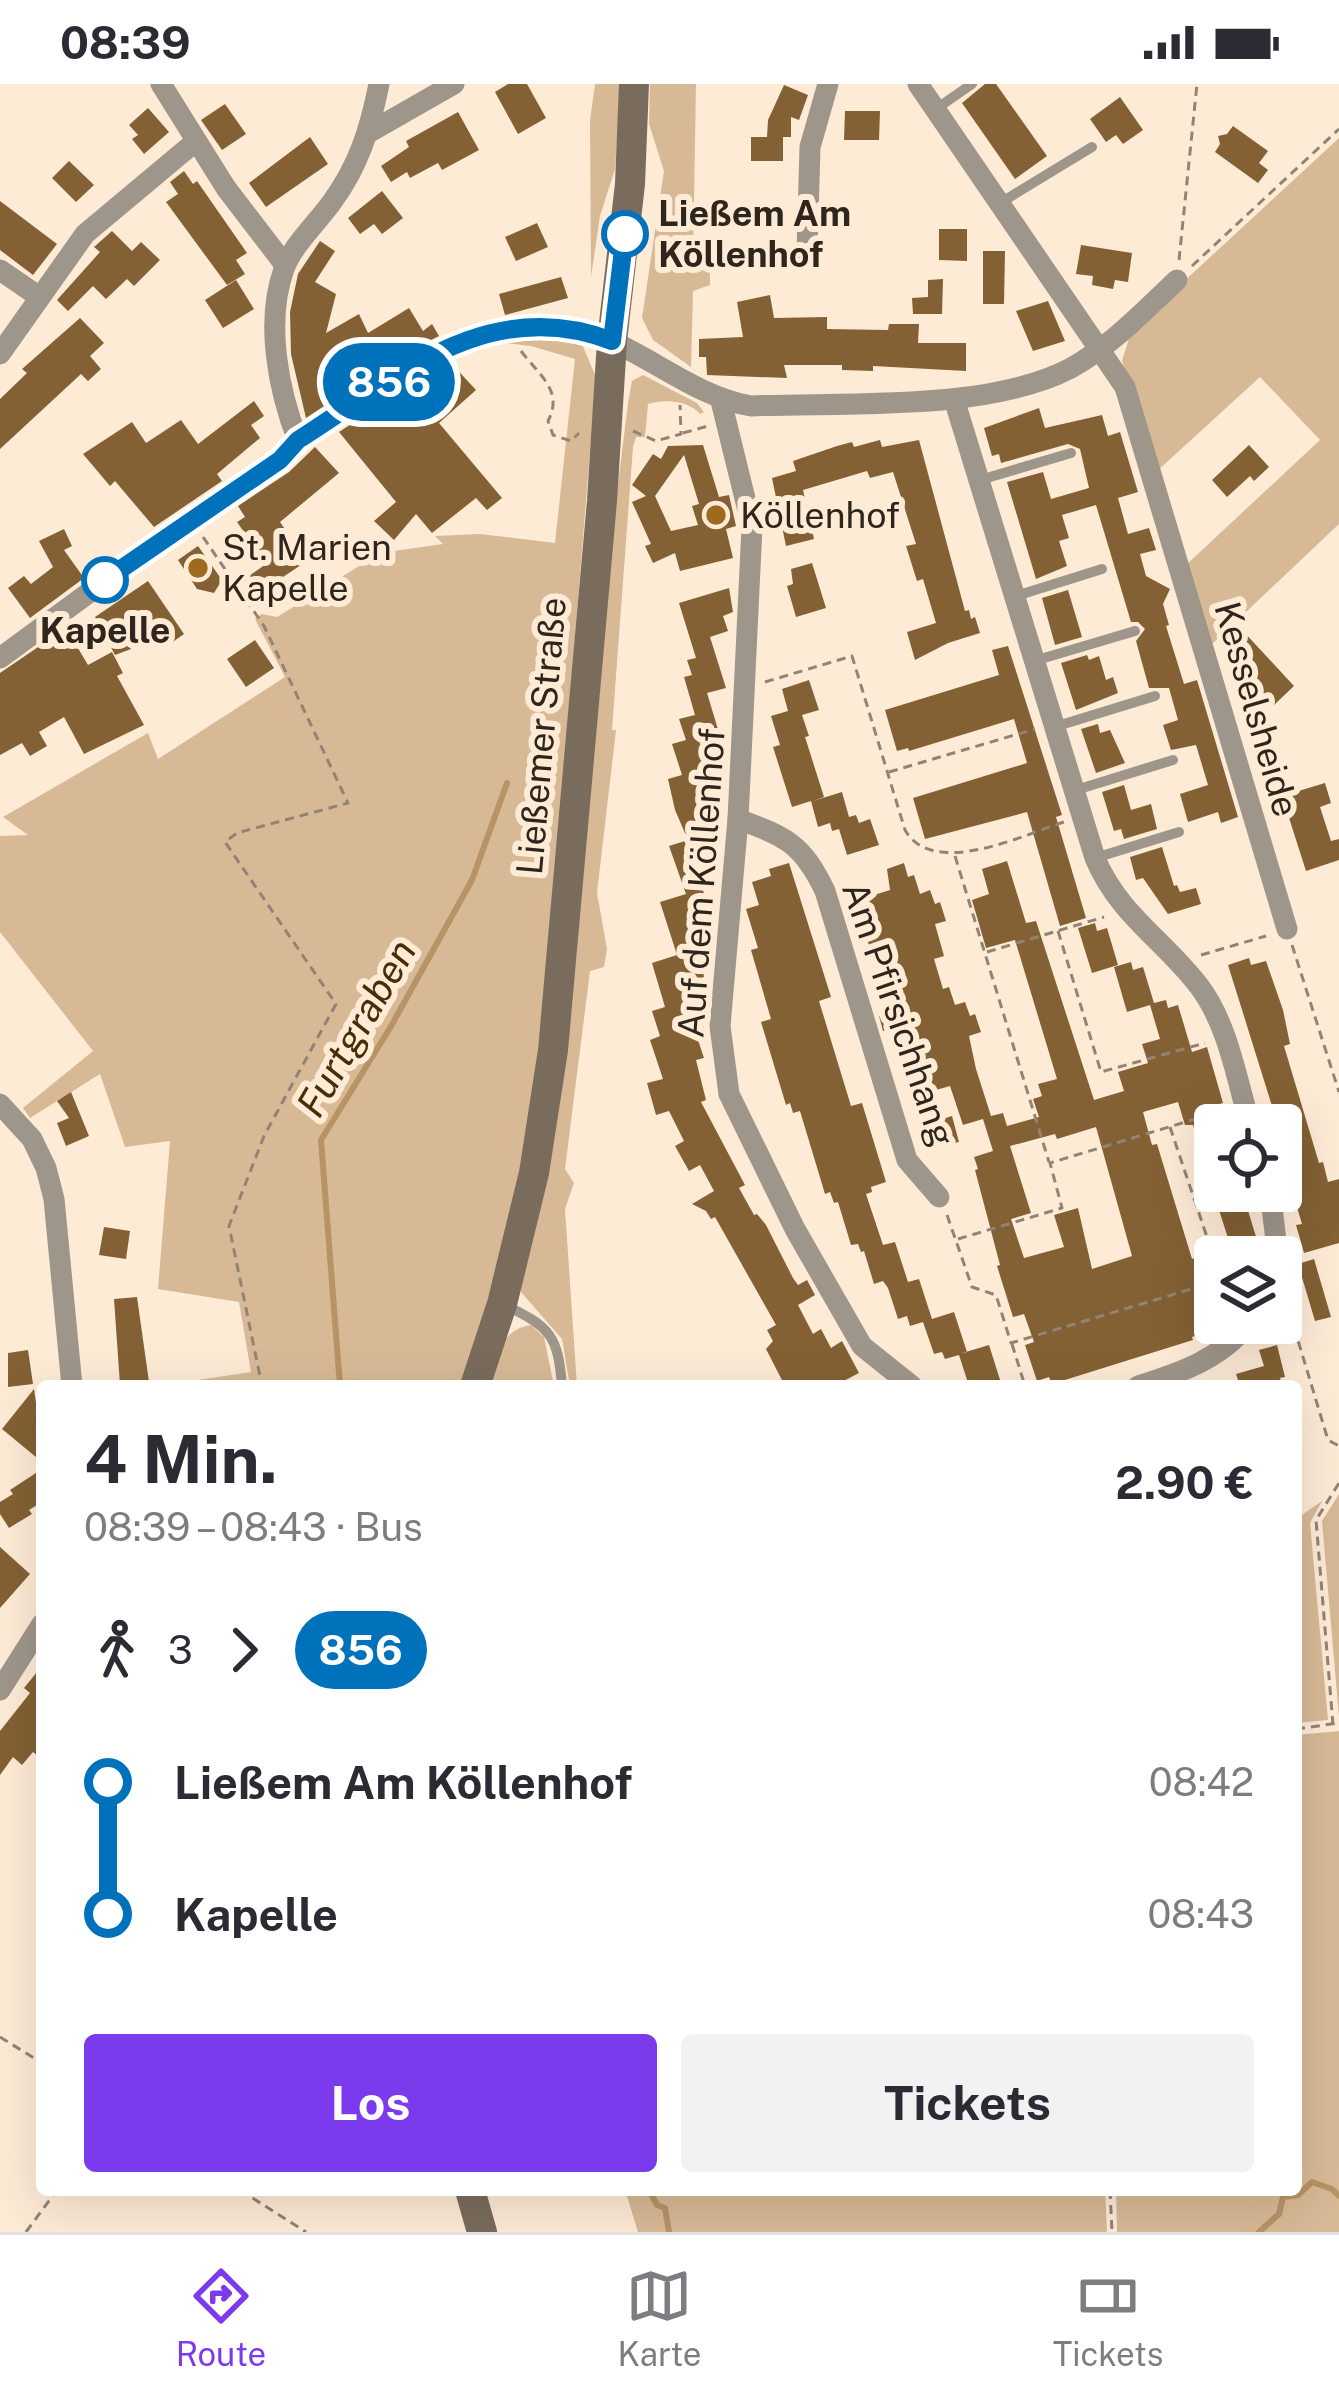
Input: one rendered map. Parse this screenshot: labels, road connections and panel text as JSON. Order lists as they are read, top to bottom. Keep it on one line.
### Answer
{"streets":{"street":["Kesselsheide","Ließemer Straße","Auf dem Köllenhof","Am Pfirsichhang"]},"crossings":[["Auf dem Köllenhof","Am Pfirsichhang"]],"water":["Furtgraben"],"places":["Ließem Am Köllenhof","Köllenhof","St. Marien Kapelle","Kapelle"],"lines":["bus line 856"],"page":{"status":"08:39","on_map":"856","heading":["4 Min.","08:39 – 08:43 · Bus","2.90 €"],"legs":["3","856"],"list":[{"name":"Ließem Am Köllenhof","value":"08:42"},{"name":"Kapelle","value":"08:43"}],"buttons":["Los","Tickets"],"tabs":["Route","Karte","Tickets"]}}
